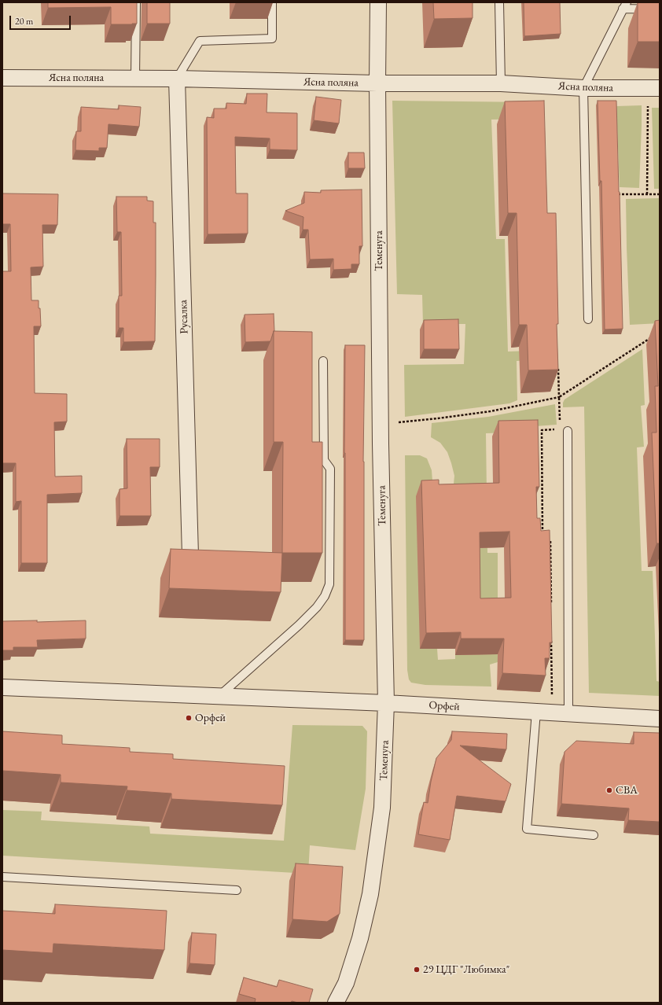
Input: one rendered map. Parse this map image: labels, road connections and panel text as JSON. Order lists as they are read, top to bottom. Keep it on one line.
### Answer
{"streets":{"street":["Ясна поляна","Теменуга","Русалка","Орфей"]},"crossings":[["Ясна поляна","Теменуга"],["Ясна поляна","Русалка"],["Теменуга","Орфей"]],"places":["Орфей","CBA","29 ЦДГ \"Любимка\""],"scale_bar":"20 m"}
